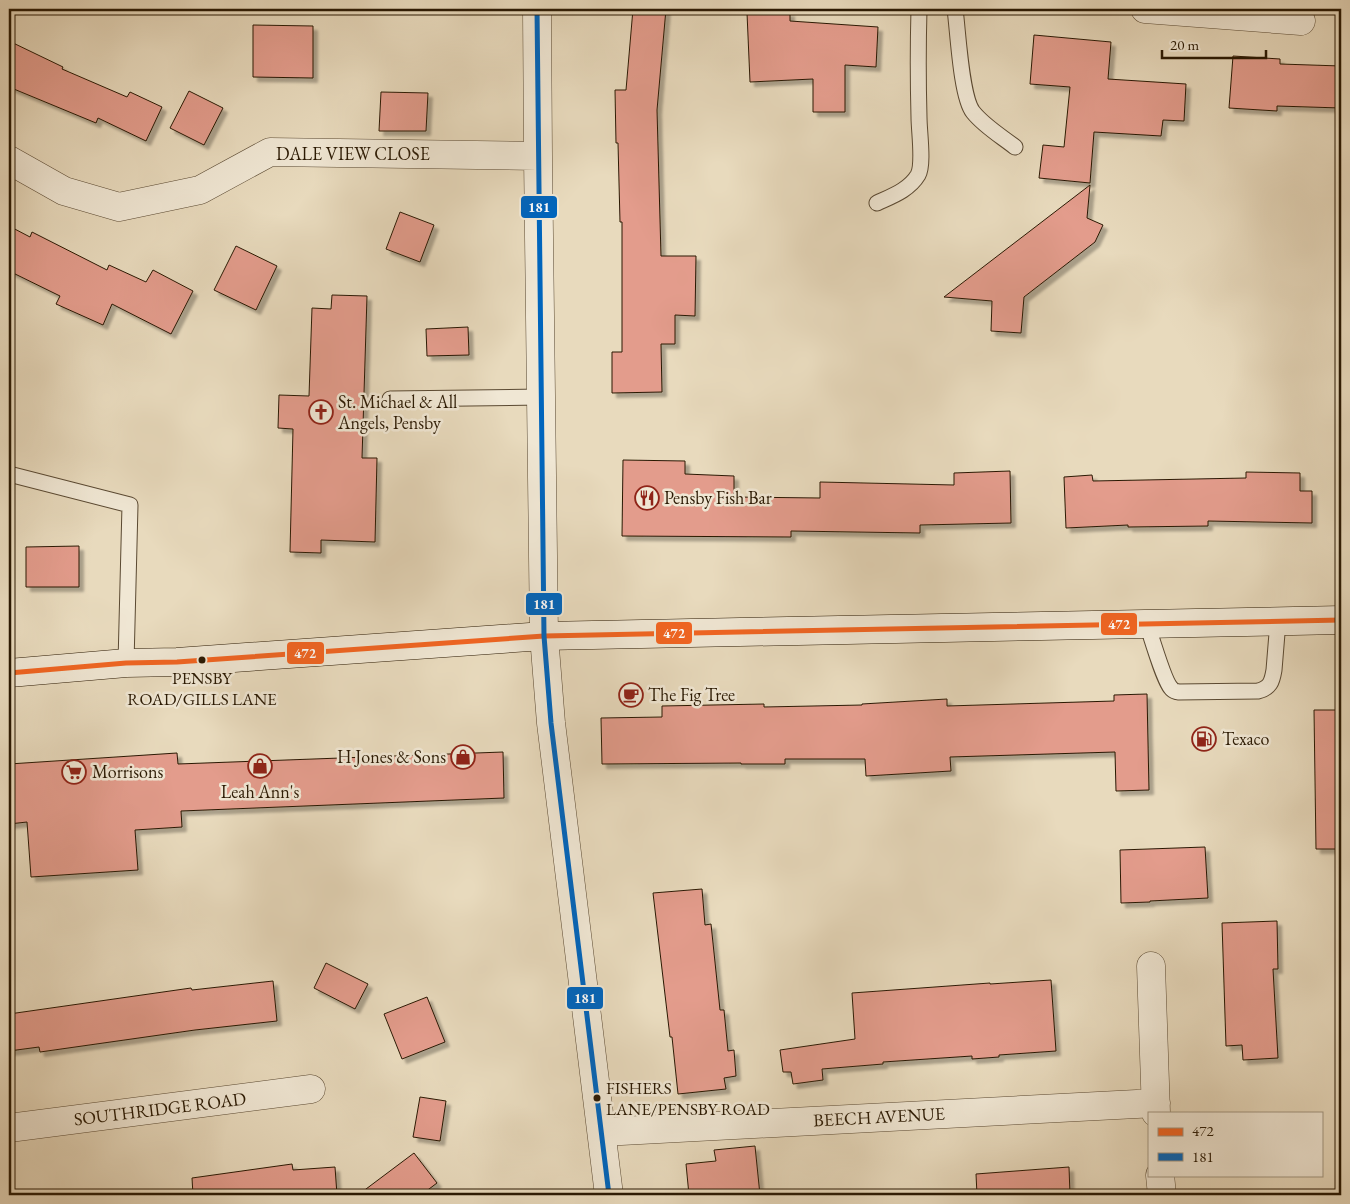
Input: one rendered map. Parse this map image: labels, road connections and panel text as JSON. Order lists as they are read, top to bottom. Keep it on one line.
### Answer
{"streets":{"street":["DALE VIEW CLOSE","SOUTHRIDGE ROAD","BEECH AVENUE"]},"places":{"church":["St. Michael & All Angels, Pensby"],"restaurant":["Pensby Fish Bar"],"other":["PENSBY ROAD/GILLS LANE","FISHERS LANE/PENSBY ROAD"],"cafe":["The Fig Tree"],"fuel station":["Texaco"],"shop":["H Jones & Sons","Leah Ann's"],"supermarket":["Morrisons"]},"lines":["transit line 181","transit line 472"],"legend":["472","181"],"scale_bar":"20 m"}
